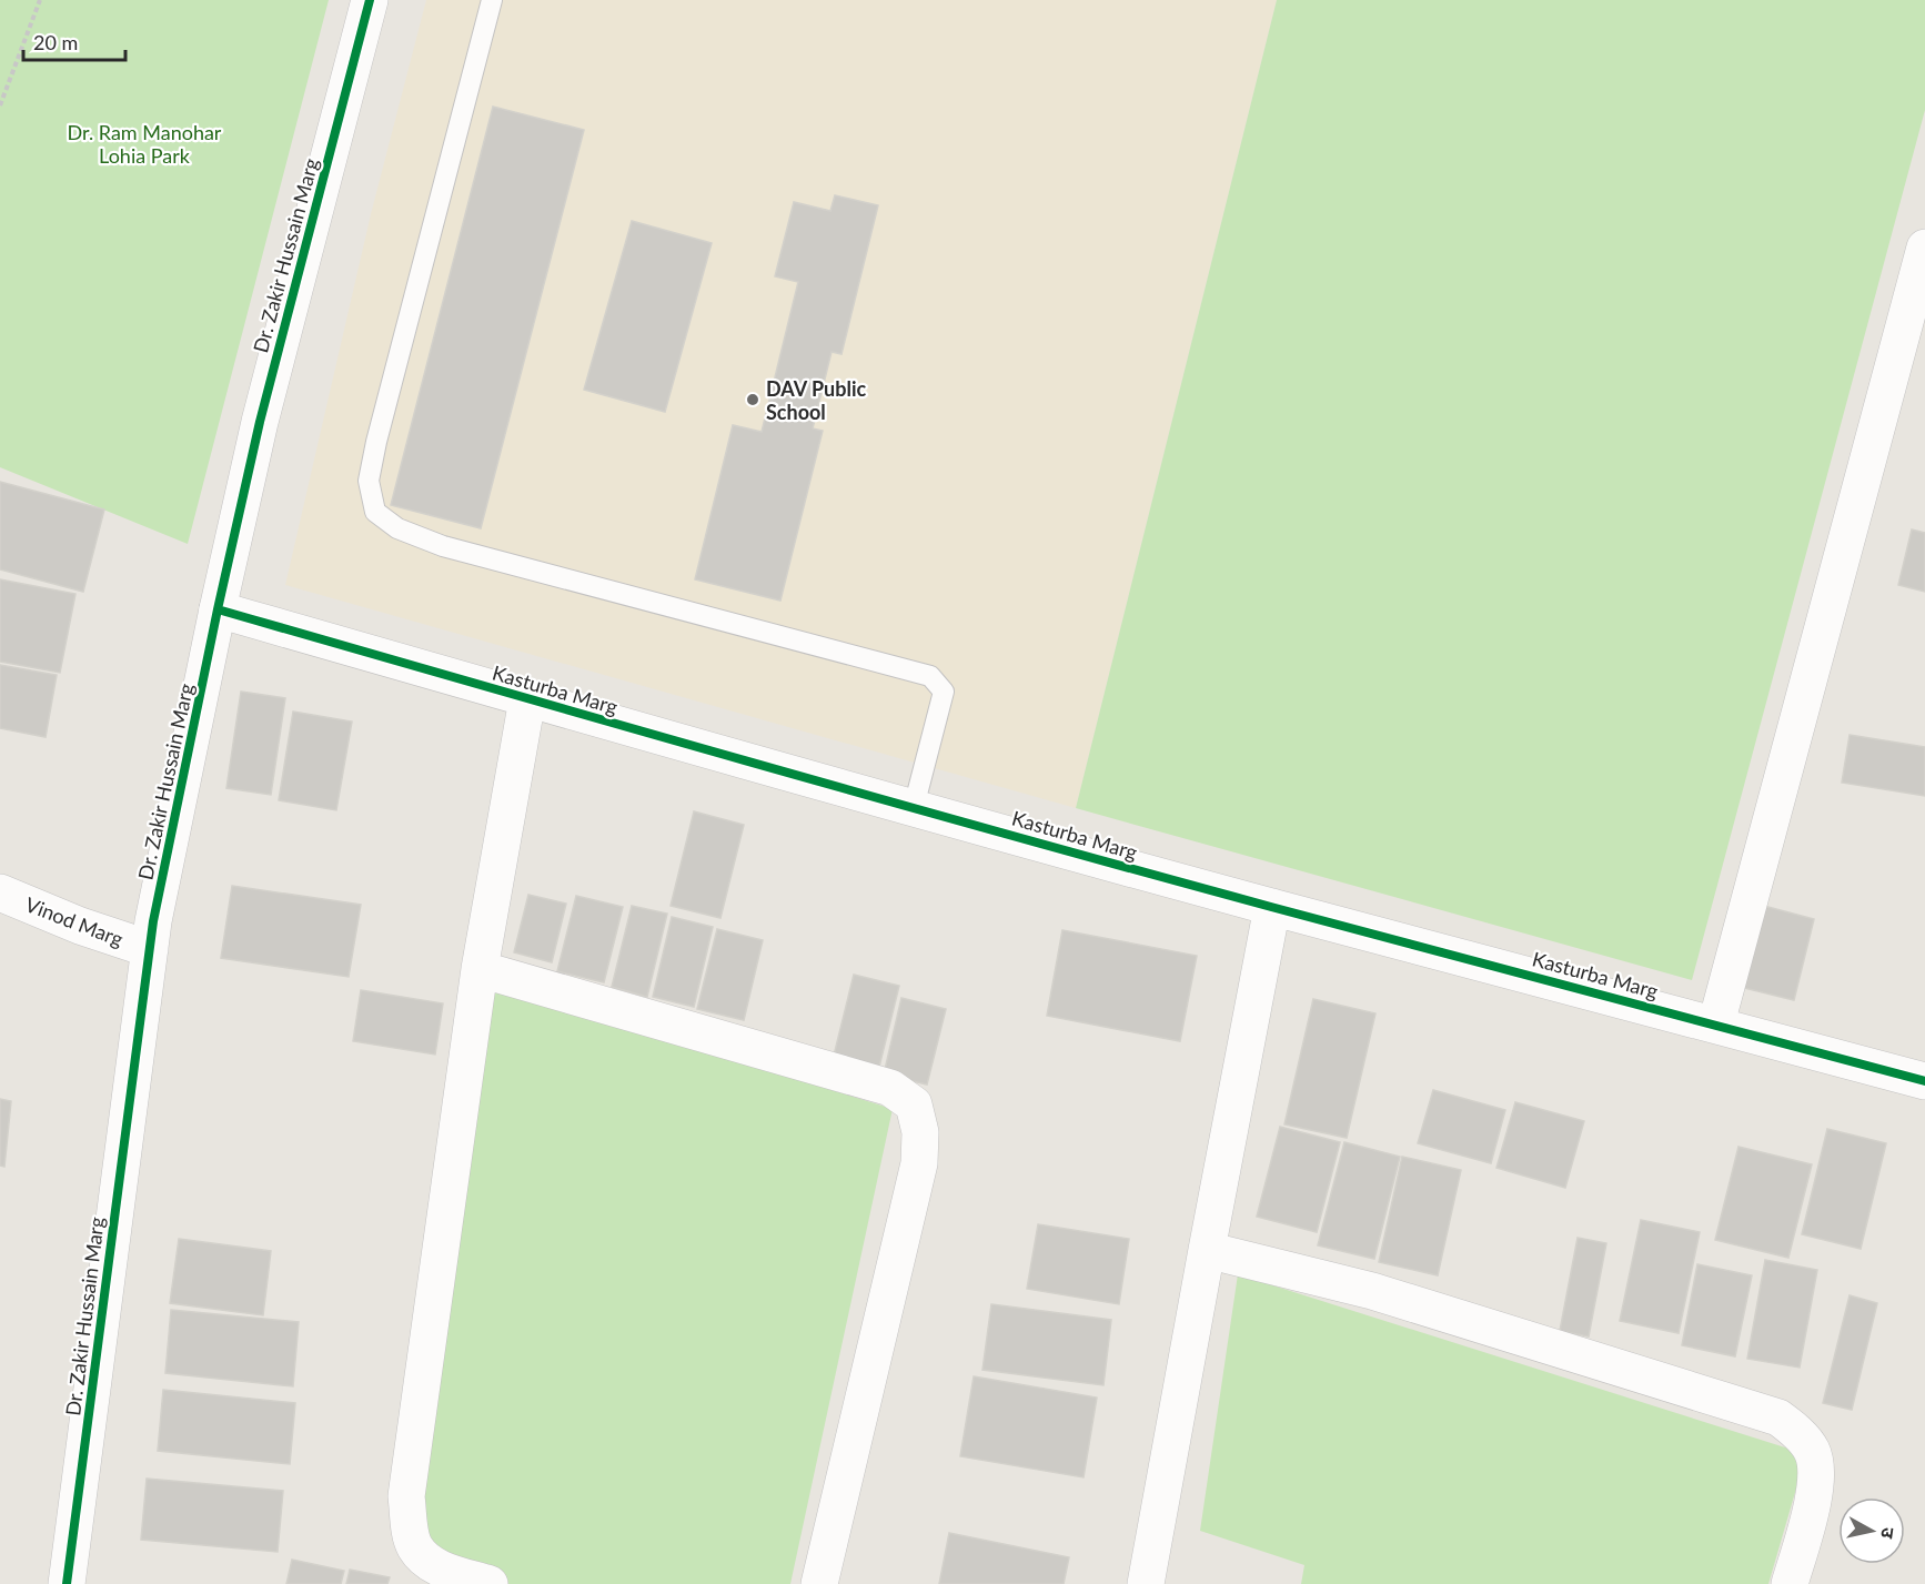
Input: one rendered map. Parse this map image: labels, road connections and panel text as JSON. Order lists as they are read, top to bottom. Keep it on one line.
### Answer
{"streets":{"street":["Dr. Zakir Hussain Marg","Kasturba Marg","Vinod Marg"]},"crossings":[["Dr. Zakir Hussain Marg","Kasturba Marg"],["Dr. Zakir Hussain Marg","Vinod Marg"]],"parks":["Dr. Ram Manohar Lohia Park"],"places":["DAV Public School"],"scale_bar":"20 m","north":"right"}
